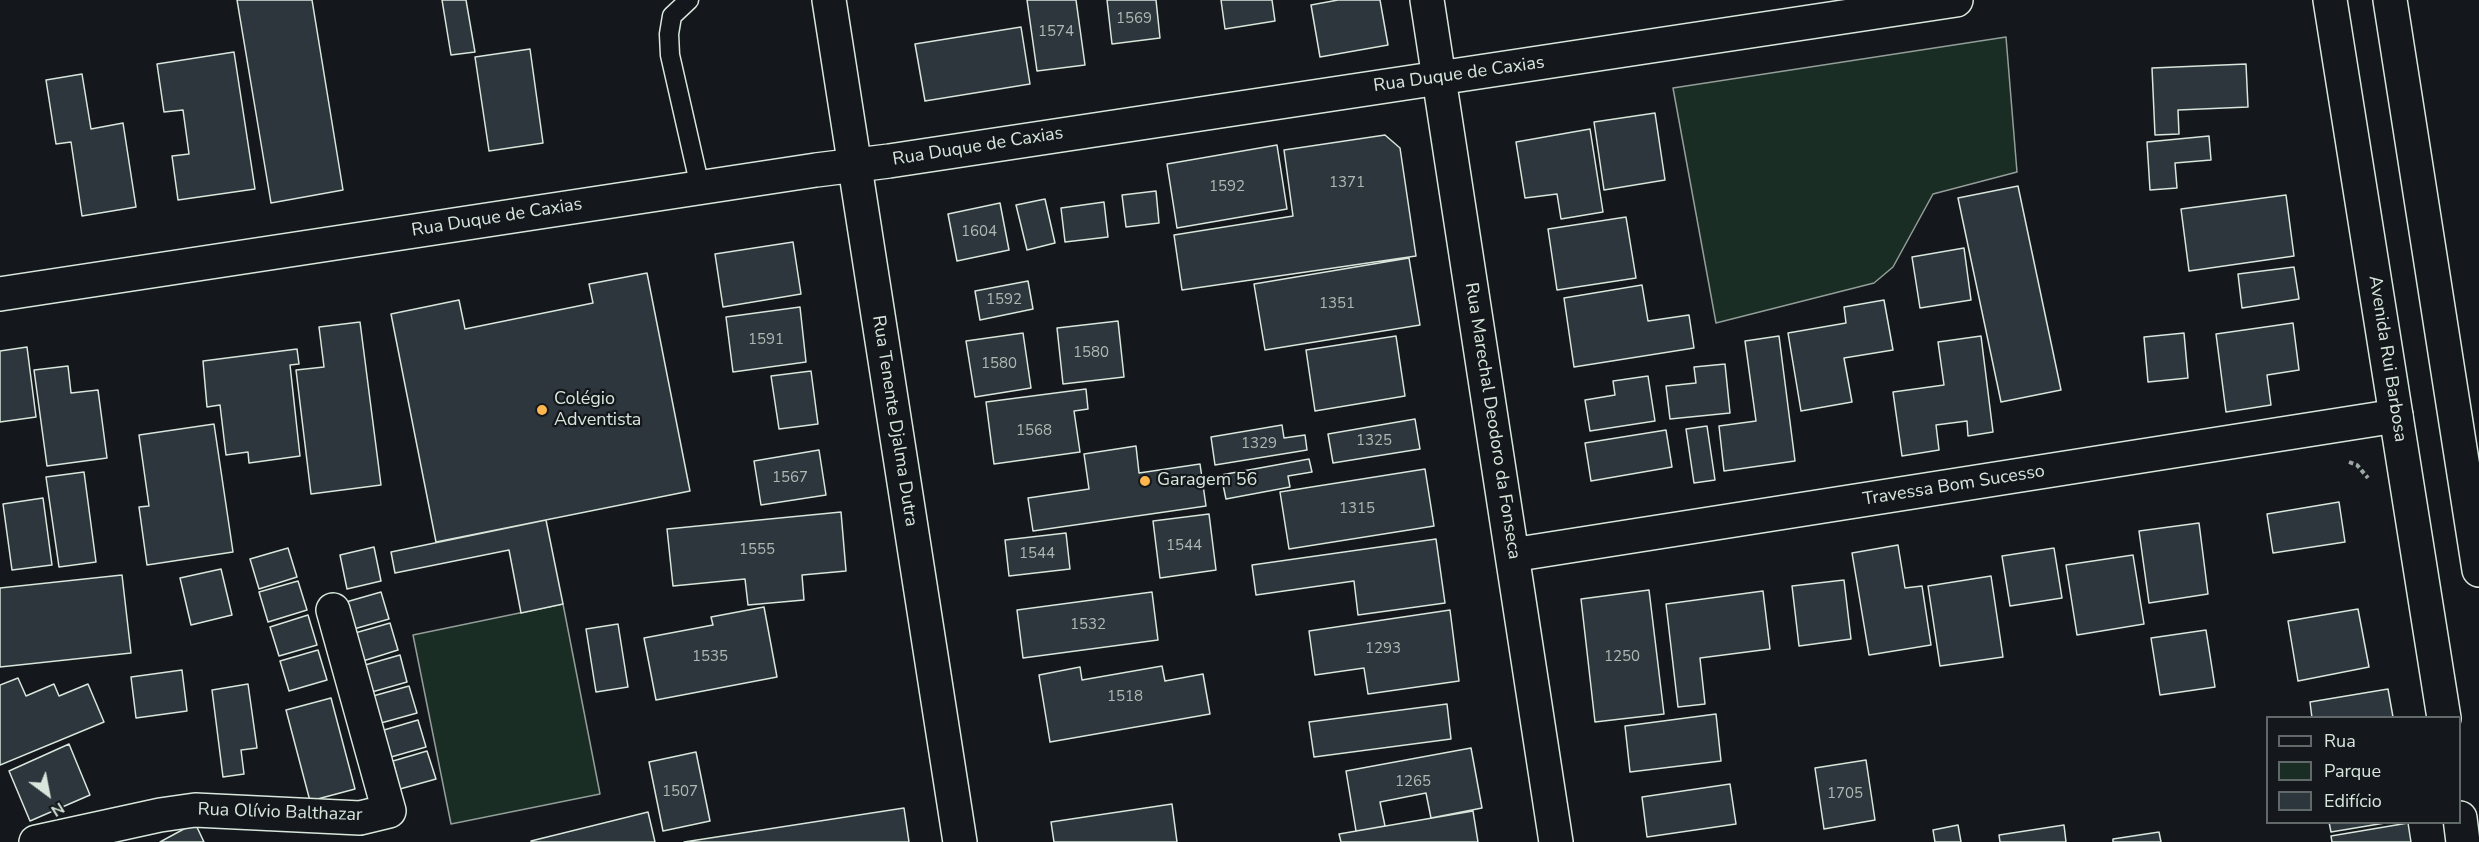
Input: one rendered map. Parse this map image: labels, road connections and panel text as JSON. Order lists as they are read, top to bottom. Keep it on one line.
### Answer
{"streets":{"street":["Rua Duque de Caxias","Avenida Rui Barbosa","Rua Tenente Djalma Dutra","Rua Marechal Deodoro da Fonseca","Travessa Bom Sucesso","Rua Olívio Balthazar"]},"crossings":[["Rua Duque de Caxias","Rua Tenente Djalma Dutra"],["Rua Duque de Caxias","Rua Marechal Deodoro da Fonseca"],["Avenida Rui Barbosa","Travessa Bom Sucesso"],["Rua Marechal Deodoro da Fonseca","Travessa Bom Sucesso"]],"places":["Colégio Adventista","Garagem 56"],"house_numbers":["1569","1574","1371","1592","1604","1592","1351","1591","1580","1580","1568","1325","1329","1567","1315","1544","1555","1544","1532","1293","1535","1250","1518","1265","1507","1705"],"legend":["Rua","Parque","Edifício"],"north":"bottom right"}
